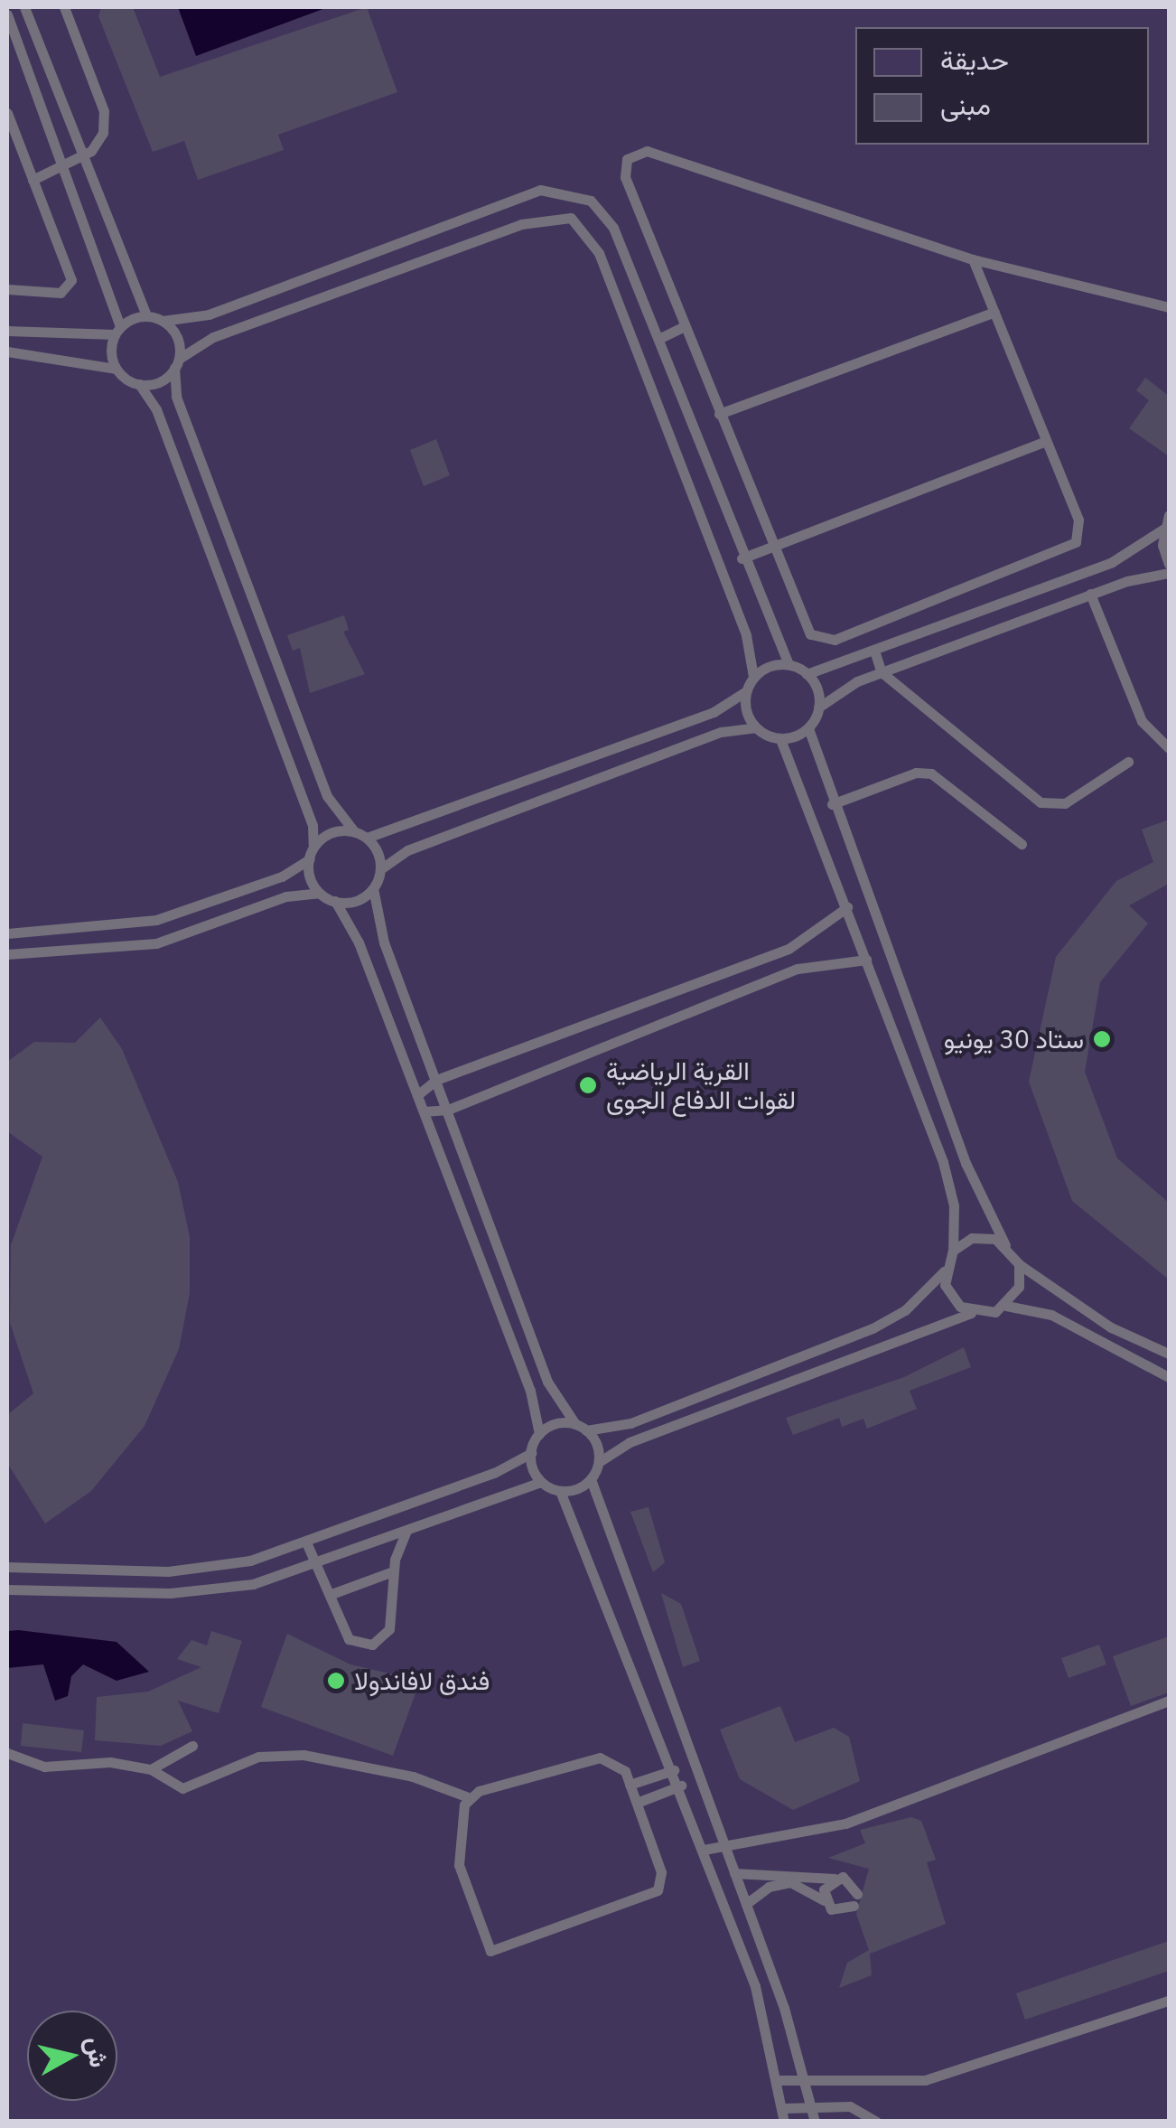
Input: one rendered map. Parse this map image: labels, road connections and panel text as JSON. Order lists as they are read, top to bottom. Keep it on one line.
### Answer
{"places":["ستاد 30 يونيو","القرية الرياضية لقوات الدفاع الجوى","فندق لافاندولا"],"legend":["حديقة","مبنى"],"north":"right"}
